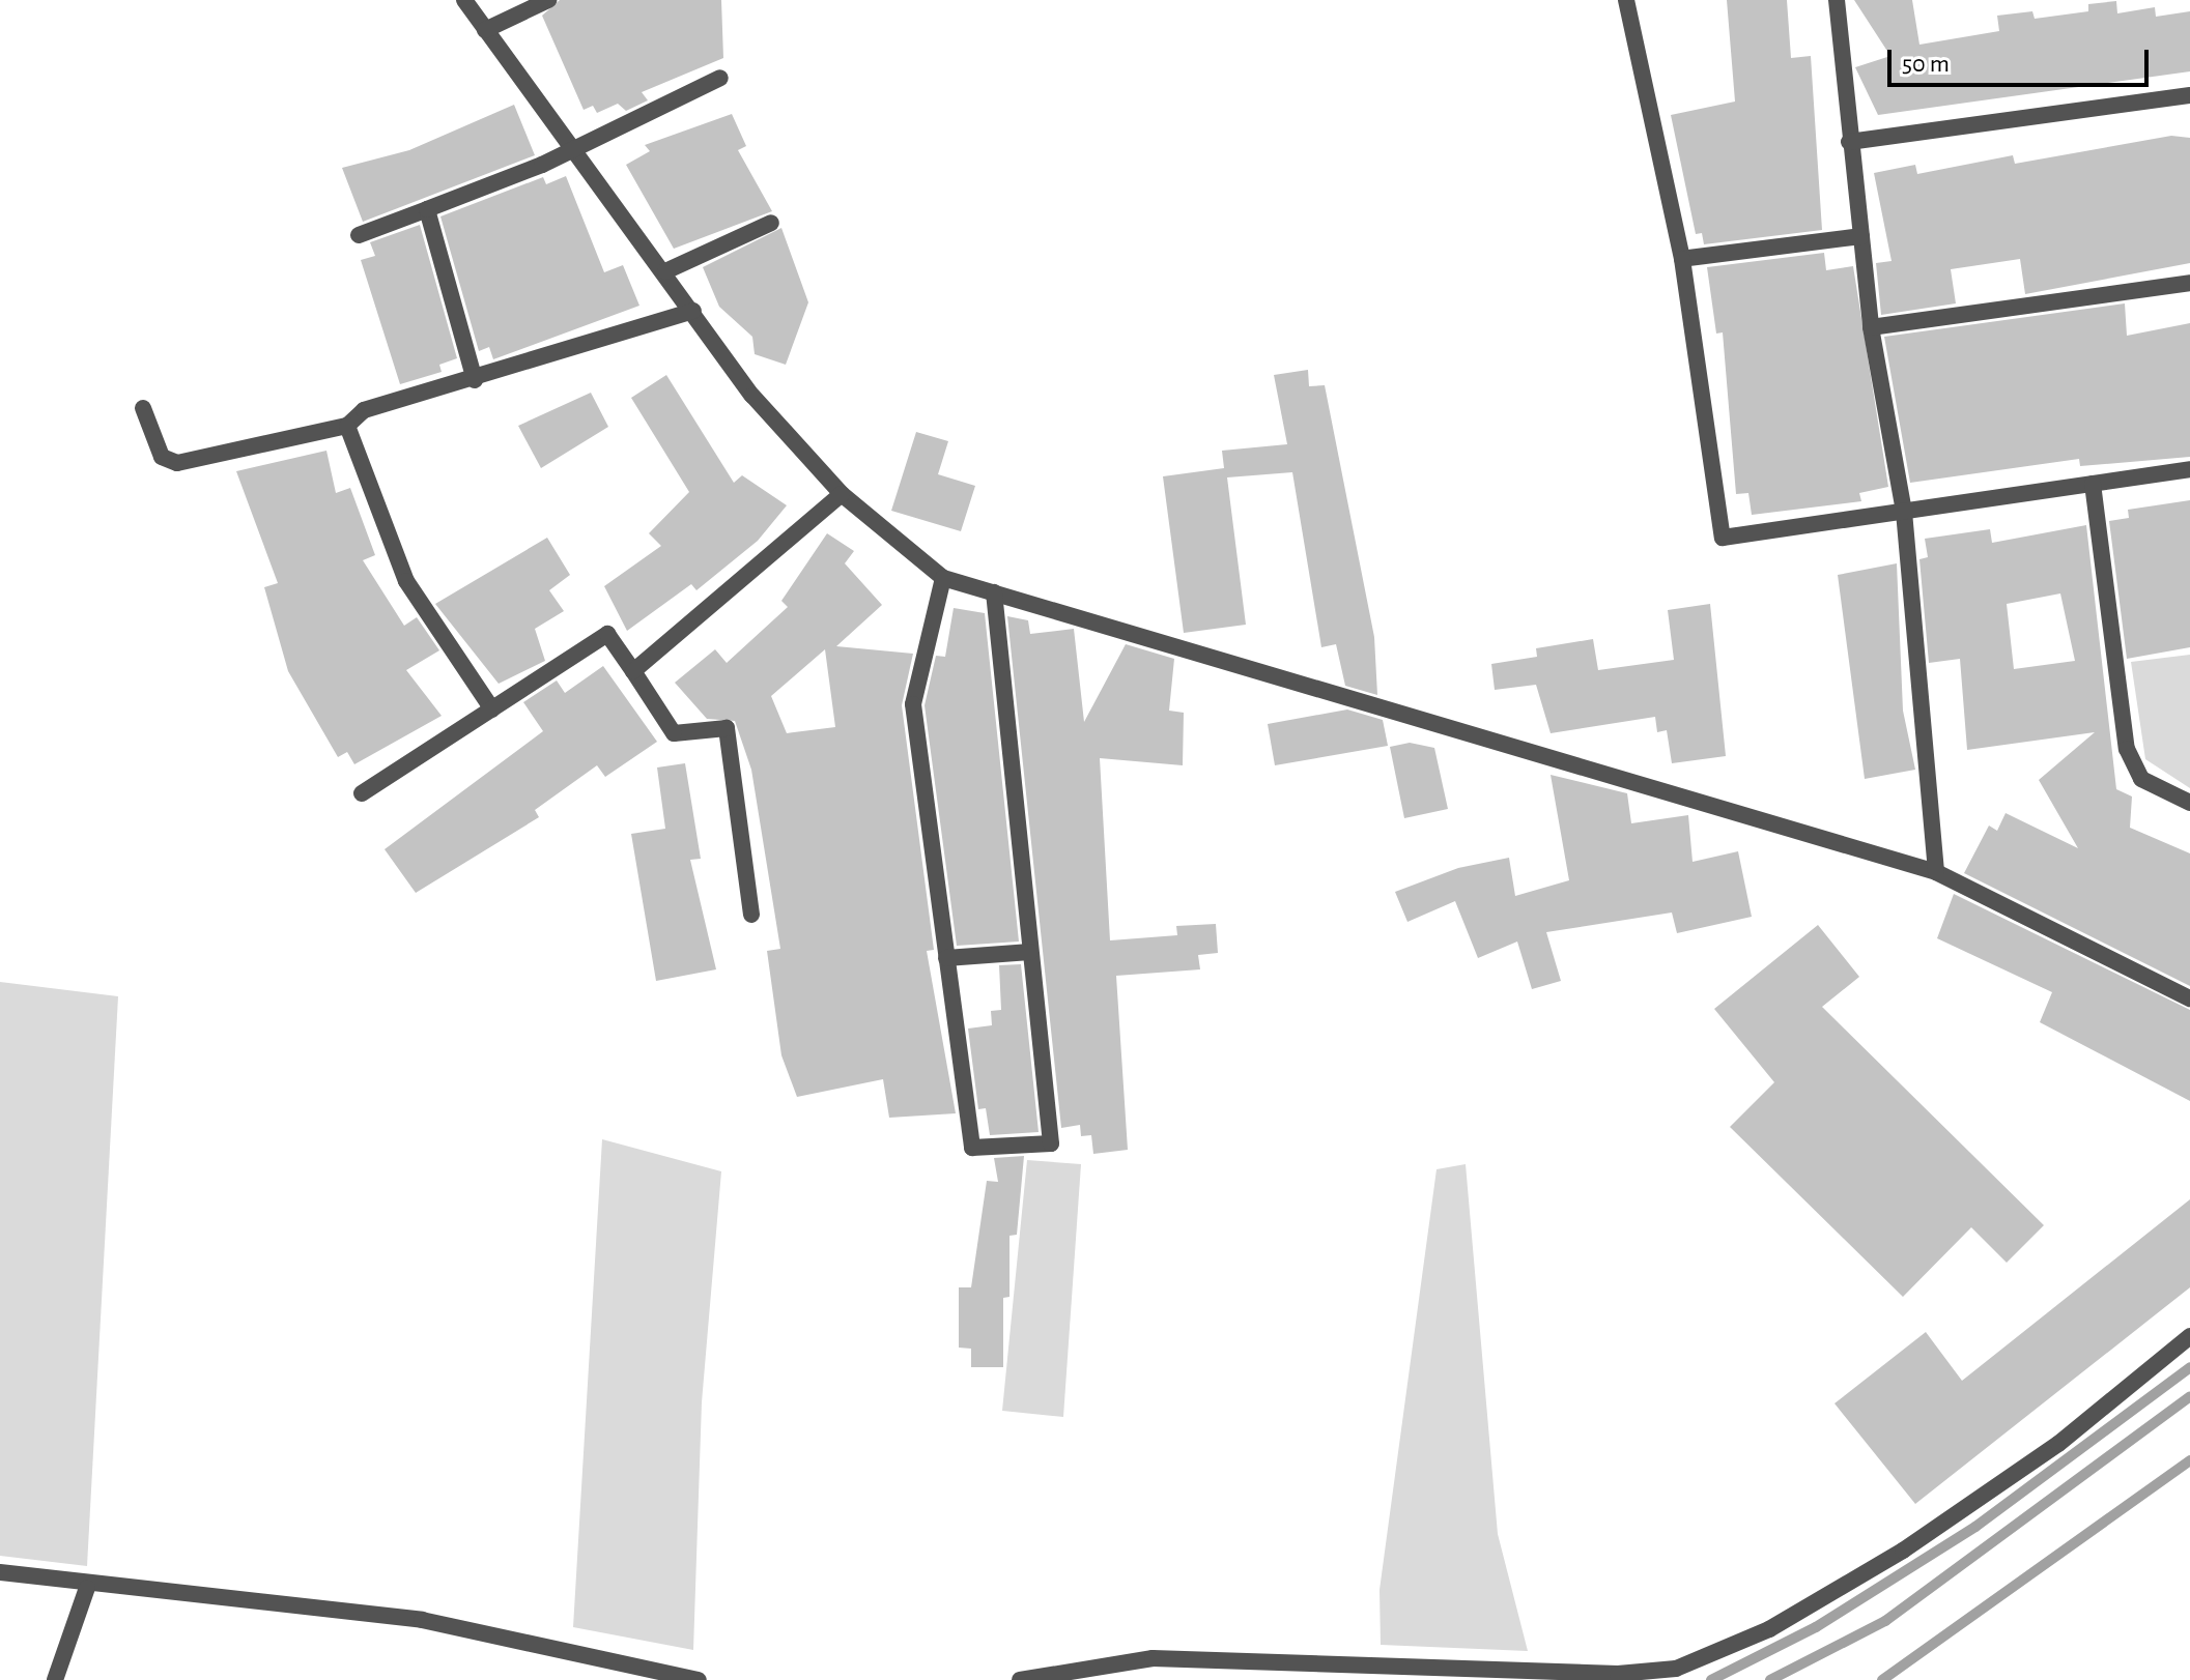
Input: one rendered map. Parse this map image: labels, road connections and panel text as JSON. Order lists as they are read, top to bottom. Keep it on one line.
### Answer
{"scale_bar":"50 m"}
